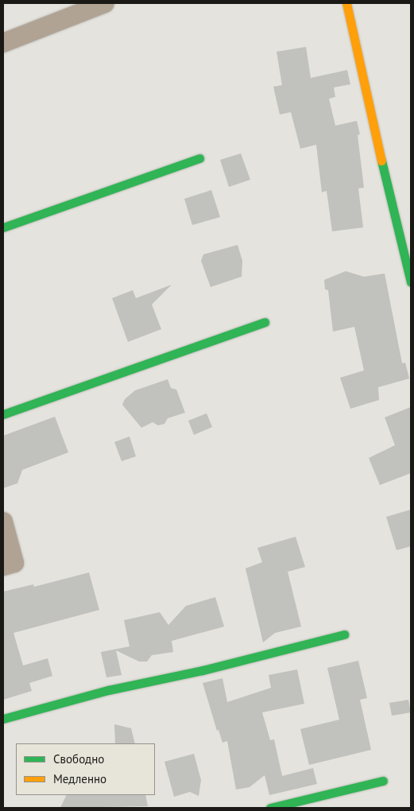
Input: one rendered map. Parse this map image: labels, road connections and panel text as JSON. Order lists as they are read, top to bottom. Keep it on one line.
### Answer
{"legend":["Свободно","Медленно"]}
